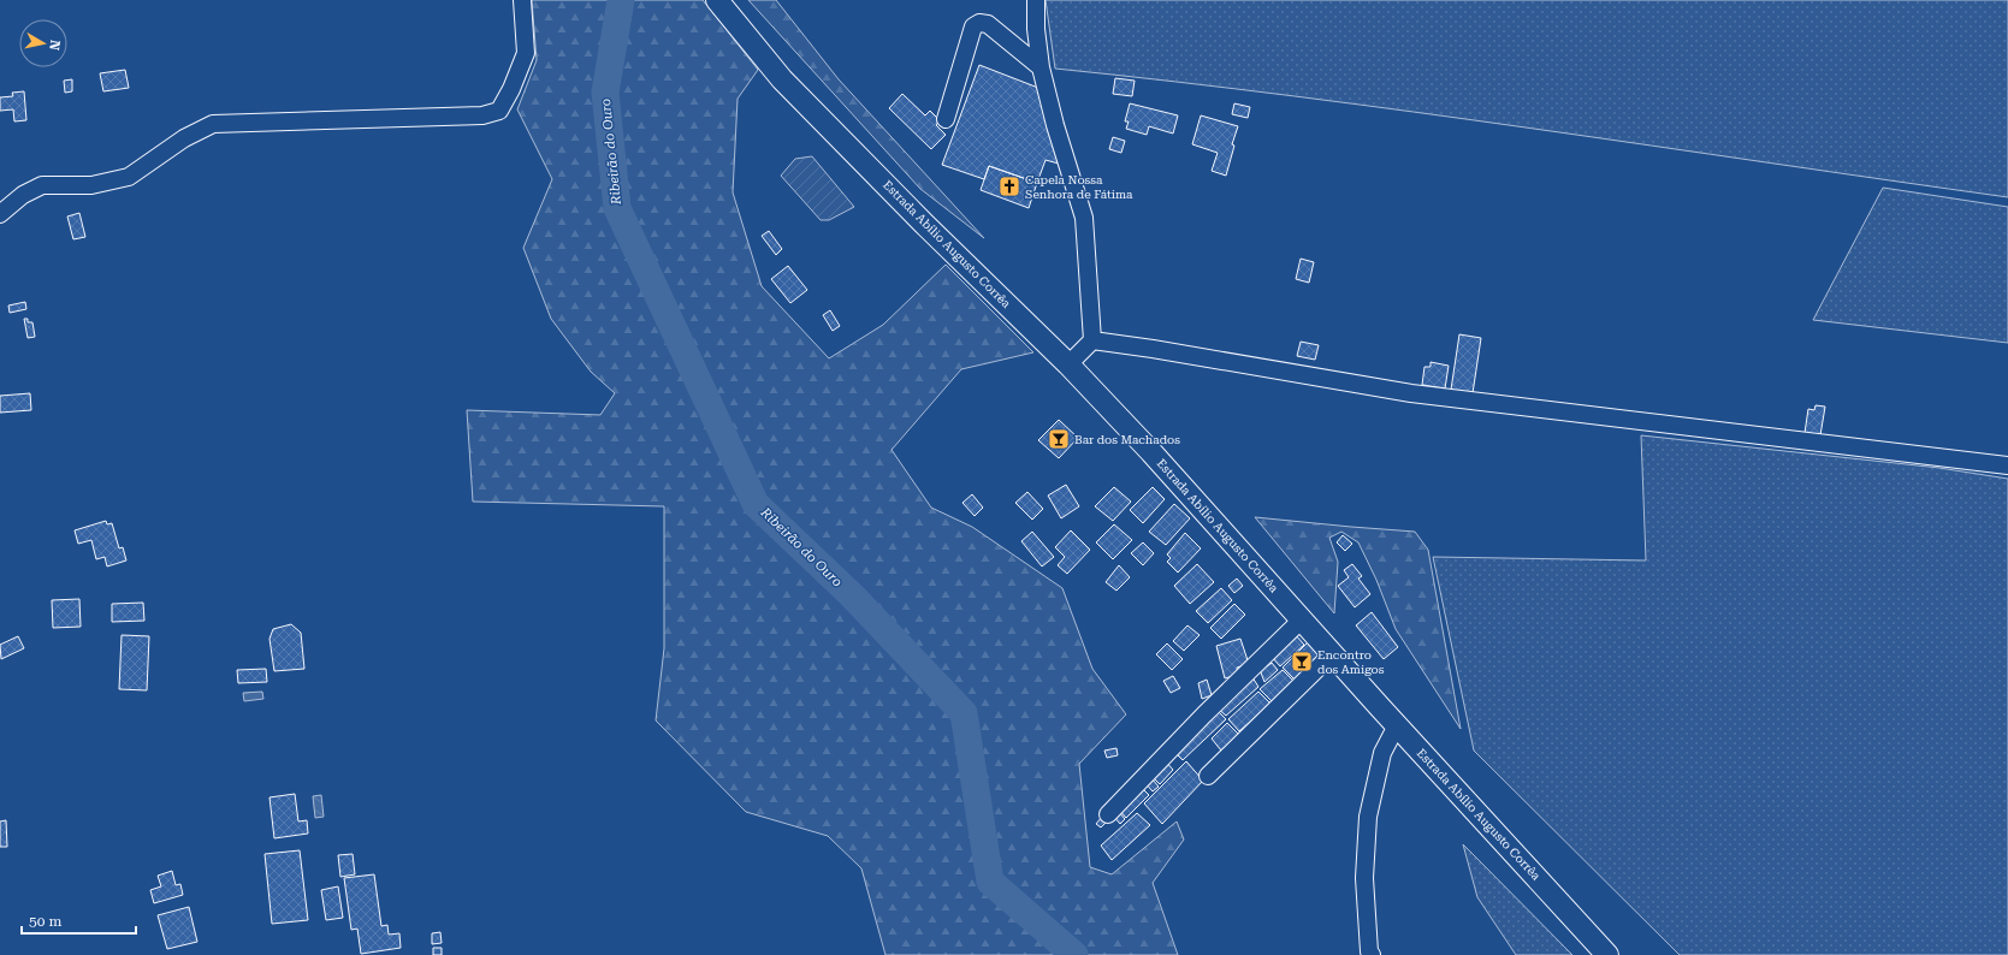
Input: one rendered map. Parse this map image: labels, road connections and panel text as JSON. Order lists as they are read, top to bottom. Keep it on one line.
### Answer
{"streets":{"main road":["Estrada Abílio Augusto Corrêa"]},"water":["Ribeirão do Ouro"],"places":{"church":["Capela Nossa Senhora de Fátima"],"bar":["Bar dos Machados","Encontro dos Amigos"]},"scale_bar":"50 m","north":"right"}
